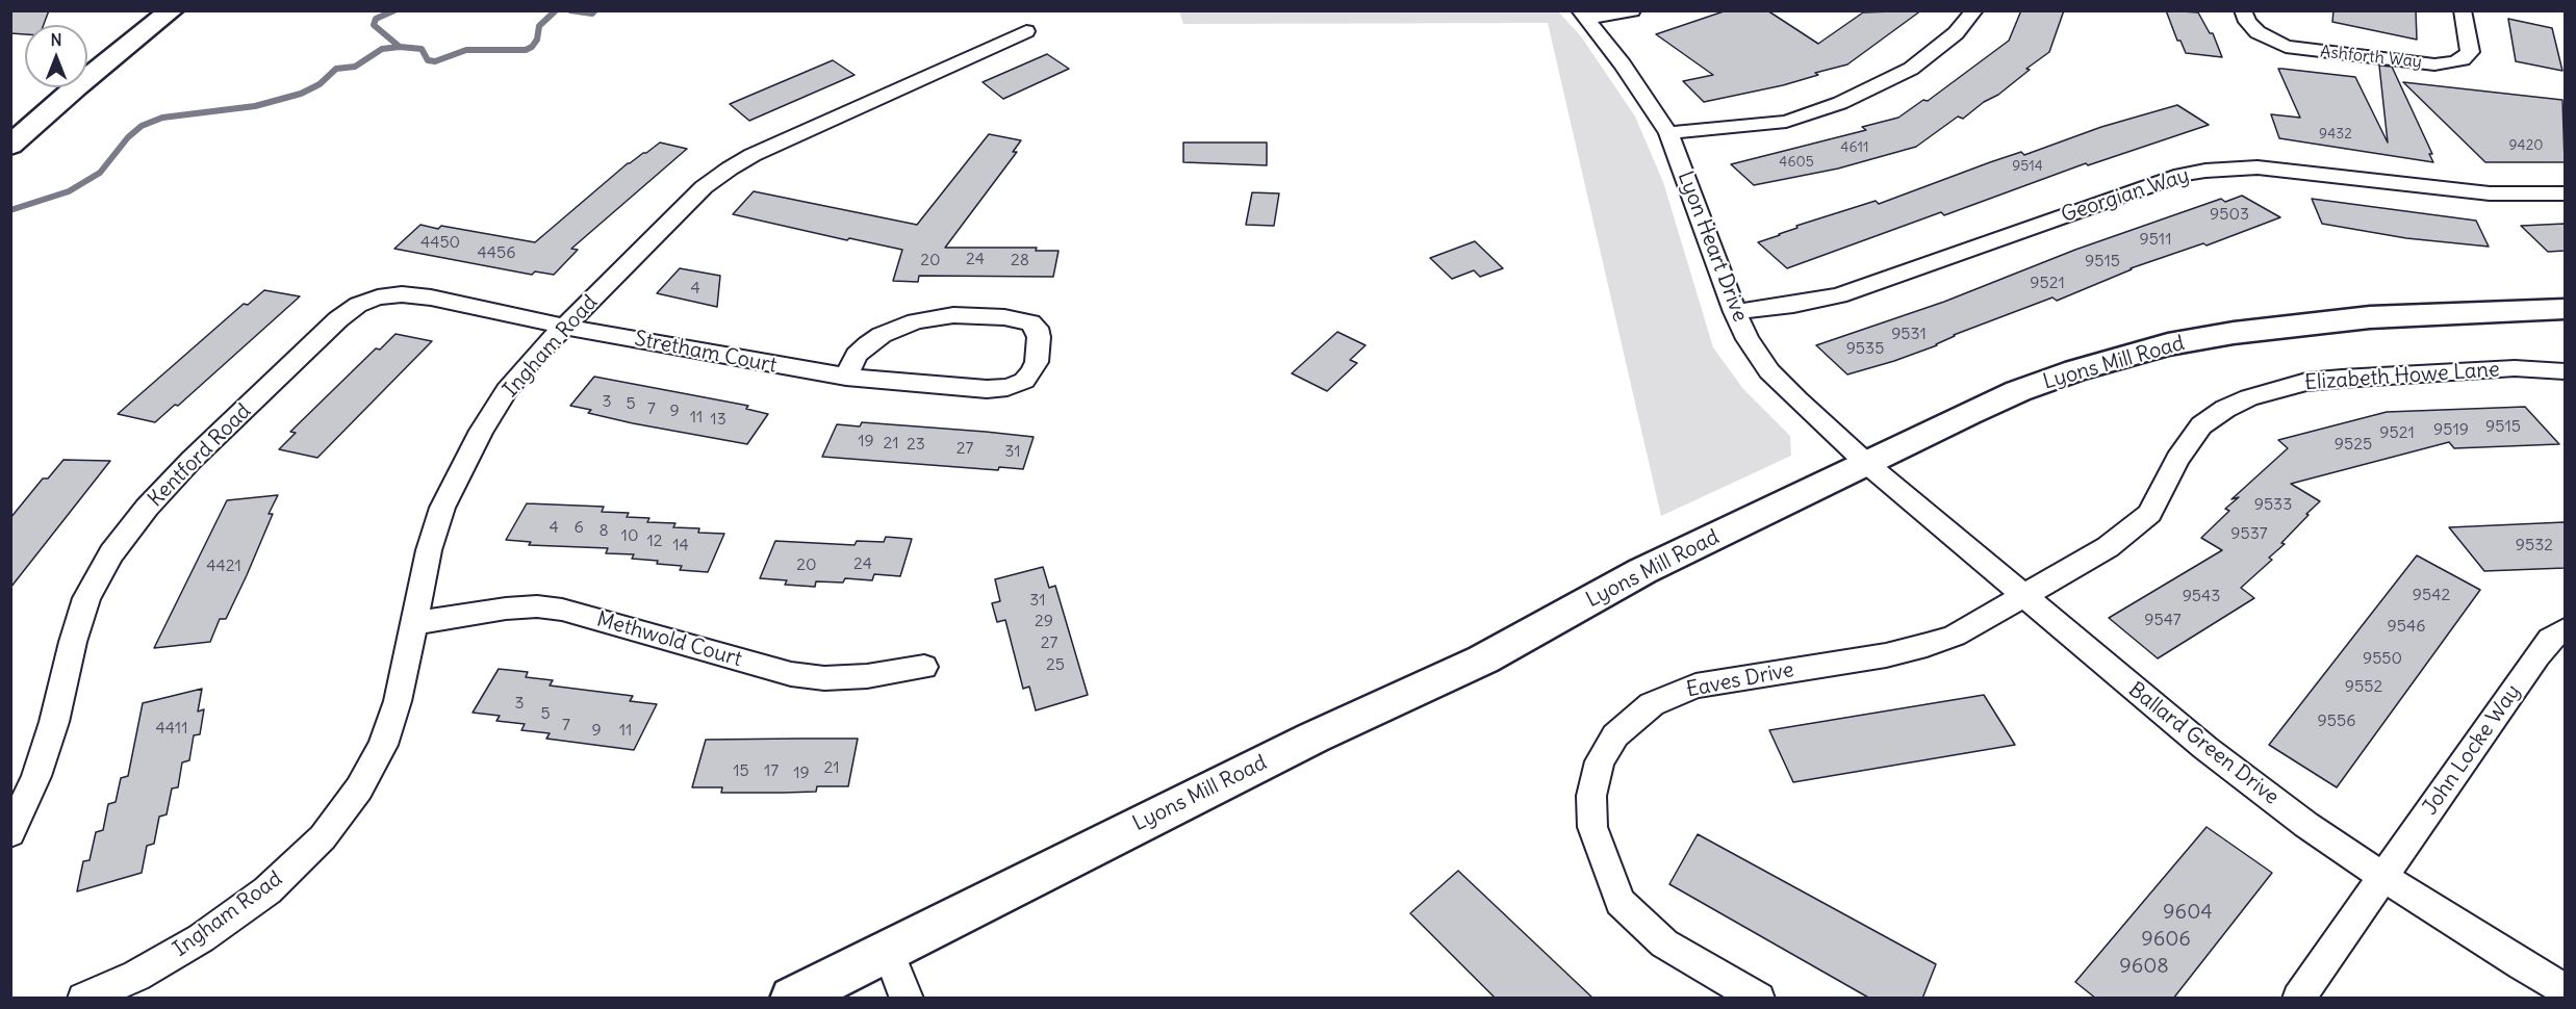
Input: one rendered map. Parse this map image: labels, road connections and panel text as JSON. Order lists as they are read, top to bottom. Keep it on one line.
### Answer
{"streets":{"main road":["Lyons Mill Road"],"street":["Ashforth Way","Georgian Way","Lyon Heart Drive","Ingham Road","Stretham Court","Elizabeth Howe Lane","Kentford Road","Methwold Court","Eaves Drive","Ballard Green Drive","John Locke Way"]},"crossings":[["Georgian Way","Lyon Heart Drive"],["Lyon Heart Drive","Lyons Mill Road"],["Lyon Heart Drive","Ballard Green Drive"],["Ingham Road","Stretham Court"],["Ingham Road","Kentford Road"],["Ingham Road","Methwold Court"],["Stretham Court","Kentford Road"],["Lyons Mill Road","Ballard Green Drive"],["Elizabeth Howe Lane","Eaves Drive"],["Elizabeth Howe Lane","Ballard Green Drive"],["Eaves Drive","Ballard Green Drive"],["Ballard Green Drive","John Locke Way"]],"house_numbers":["9432","9420","4611","4605","9514","9503","9511","4450","4456","24","20","28","9515","9521","4","9531","9535","3","5","7","9","11","13","9515","9519","9521","19","21","23","9525","27","31","9533","4","6","8","9537","10","12","14","9532","24","20","4421","9542","9543","31","9547","29","9546","27","9550","25","9552","3","5","9556","7","4411","9","11","21","15","17","19","9604","9606","9608"],"north":"top"}
